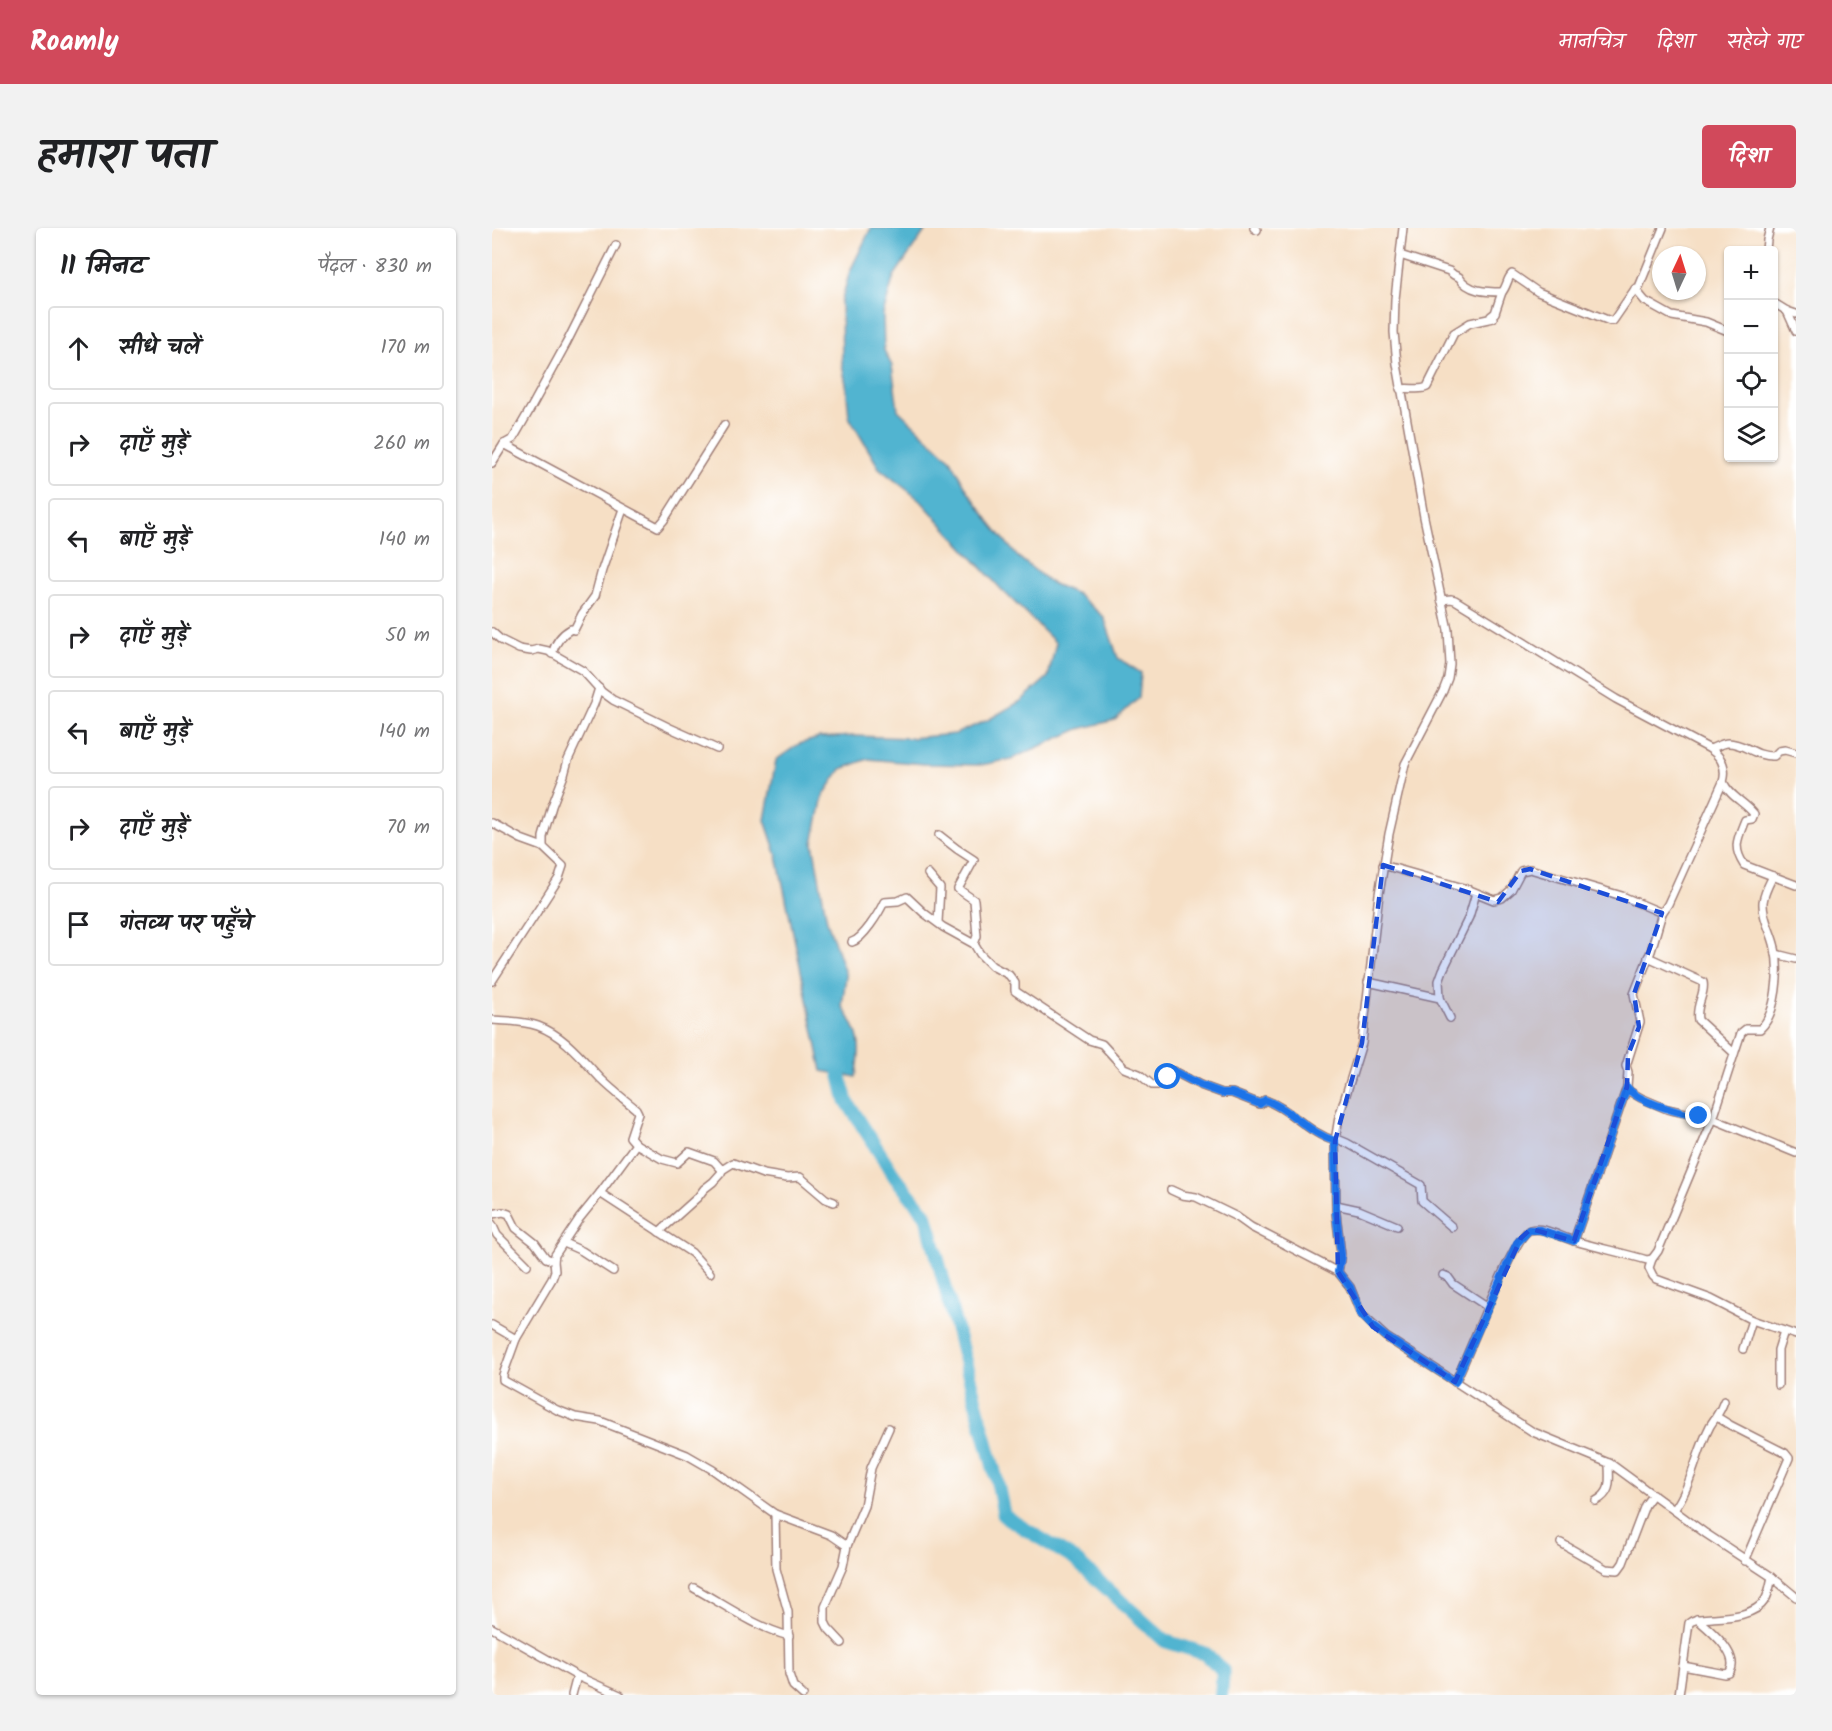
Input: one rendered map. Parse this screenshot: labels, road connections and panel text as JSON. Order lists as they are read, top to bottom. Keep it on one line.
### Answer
{"north":"top","page":{"header":"Roamly","nav":["मानचित्र","दिशा","सहेजे गए"],"title":"हमारा पता","buttons":"दिशा","heading":["11 मिनट","पैदल · 830 m"],"map_buttons":["+","−"],"list":[["सीधे चलें","170 m"],["दाएँ मुड़ें","260 m"],["बाएँ मुड़ें","140 m"],["दाएँ मुड़ें","50 m"],["बाएँ मुड़ें","140 m"],["दाएँ मुड़ें","70 m"],"गंतव्य पर पहुँचे"]}}
